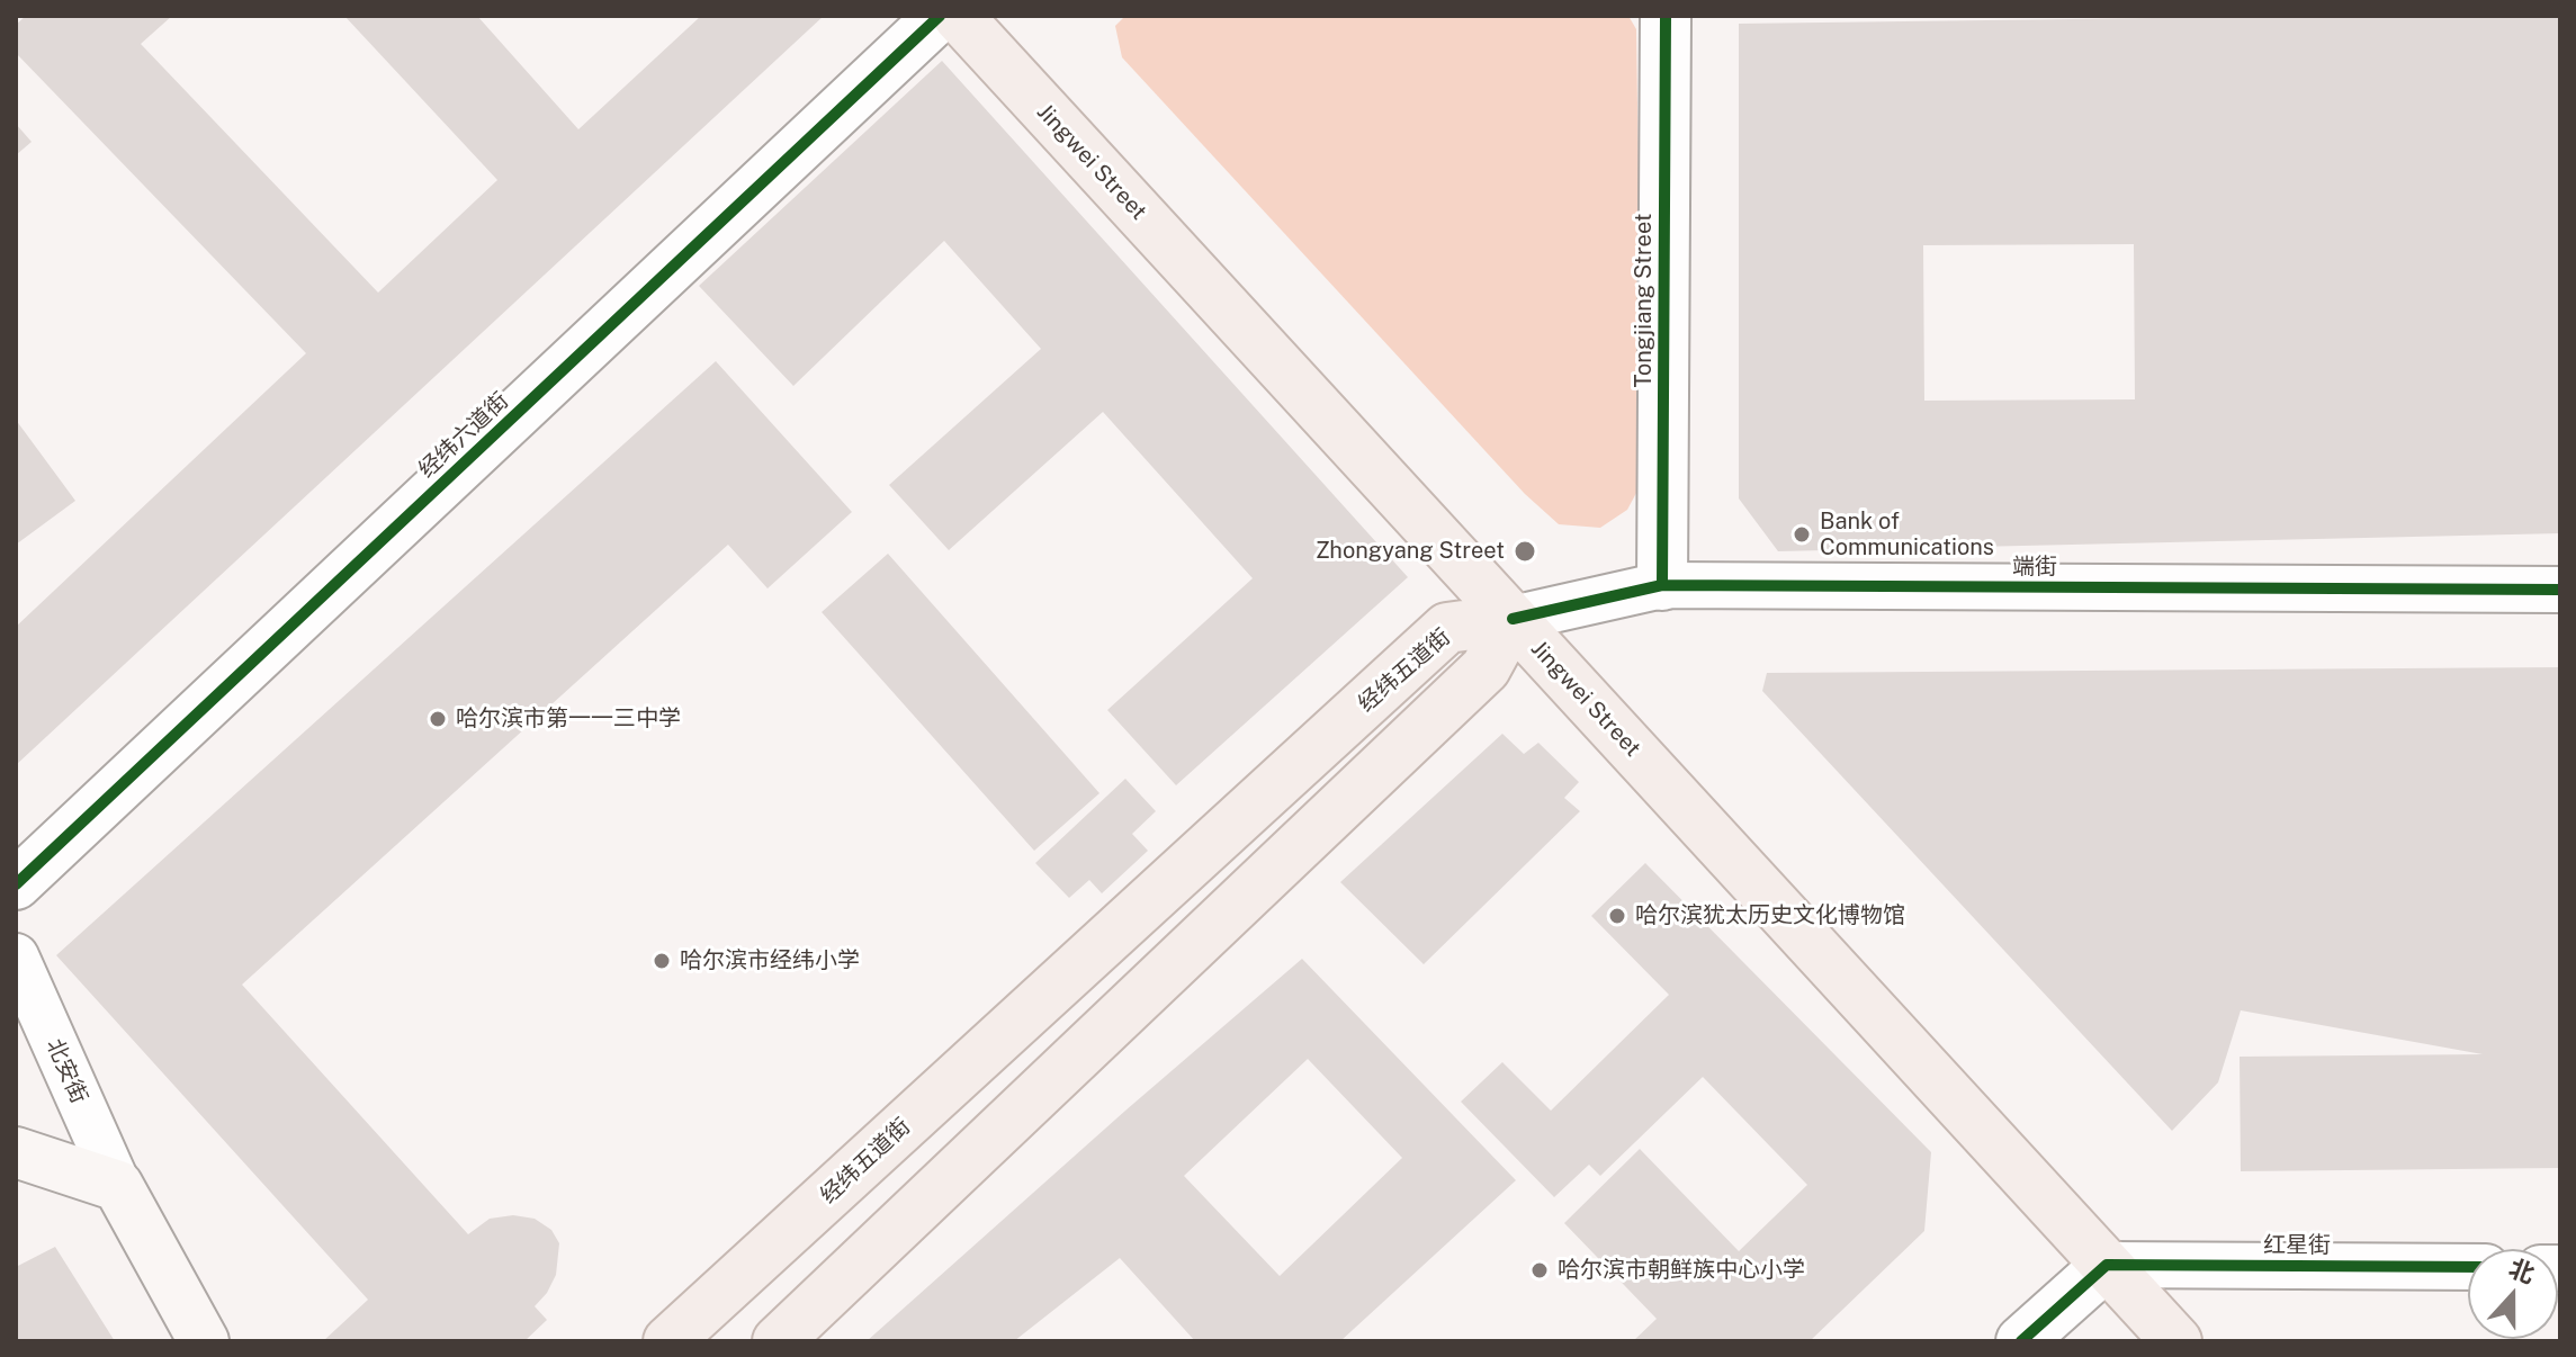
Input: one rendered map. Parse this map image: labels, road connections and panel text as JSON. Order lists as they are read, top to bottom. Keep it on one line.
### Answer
{"streets":{"main road":["Jingwei Street","经纬五道街","北安街"],"street":["Tongjiang Street","经纬六道街","端街","红星街"]},"crossings":[["Jingwei Street","端街"],["Jingwei Street","经纬五道街"],["Jingwei Street","红星街"],["Tongjiang Street","端街"],["端街","经纬五道街"]],"places":["Bank of Communications","Zhongyang Street","哈尔滨市第一一三中学","哈尔滨犹太历史文化博物馆","哈尔滨市经纬小学","哈尔滨市朝鲜族中心小学"],"north":"top"}
